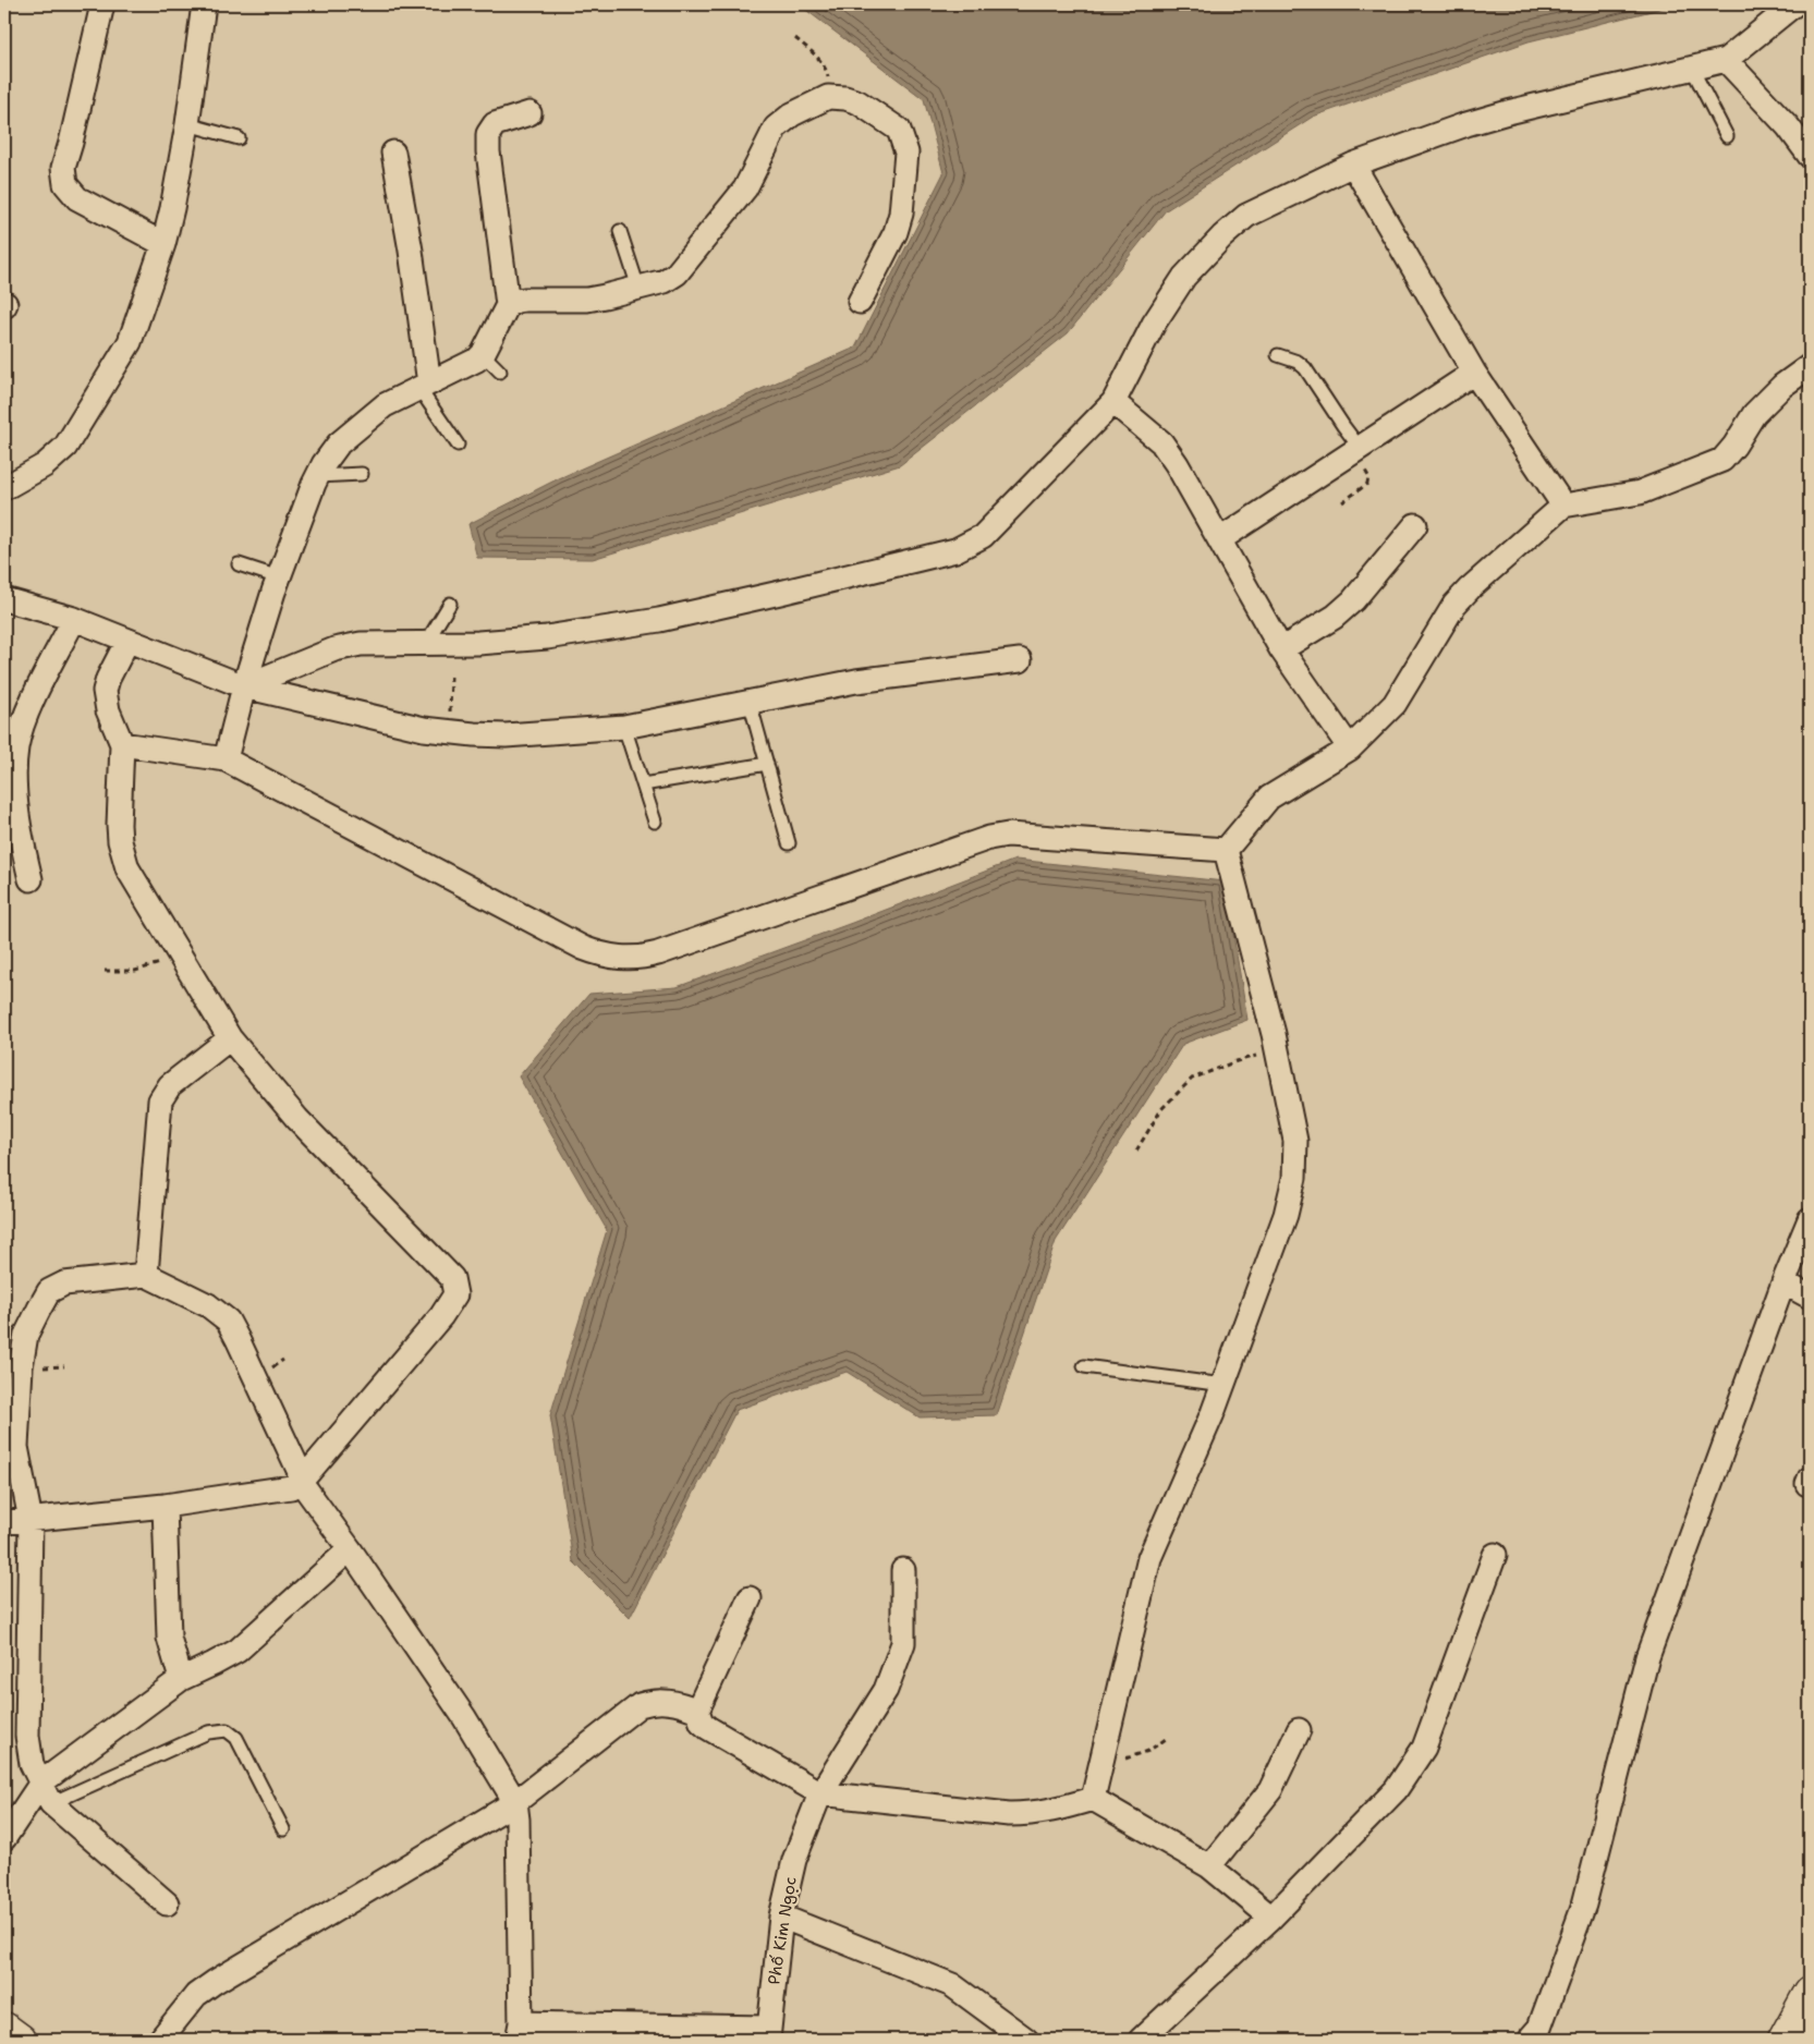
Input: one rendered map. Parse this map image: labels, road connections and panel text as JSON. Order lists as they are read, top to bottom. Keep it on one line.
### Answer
{"streets":{"street":["Phố Kim Ngọc"]}}
